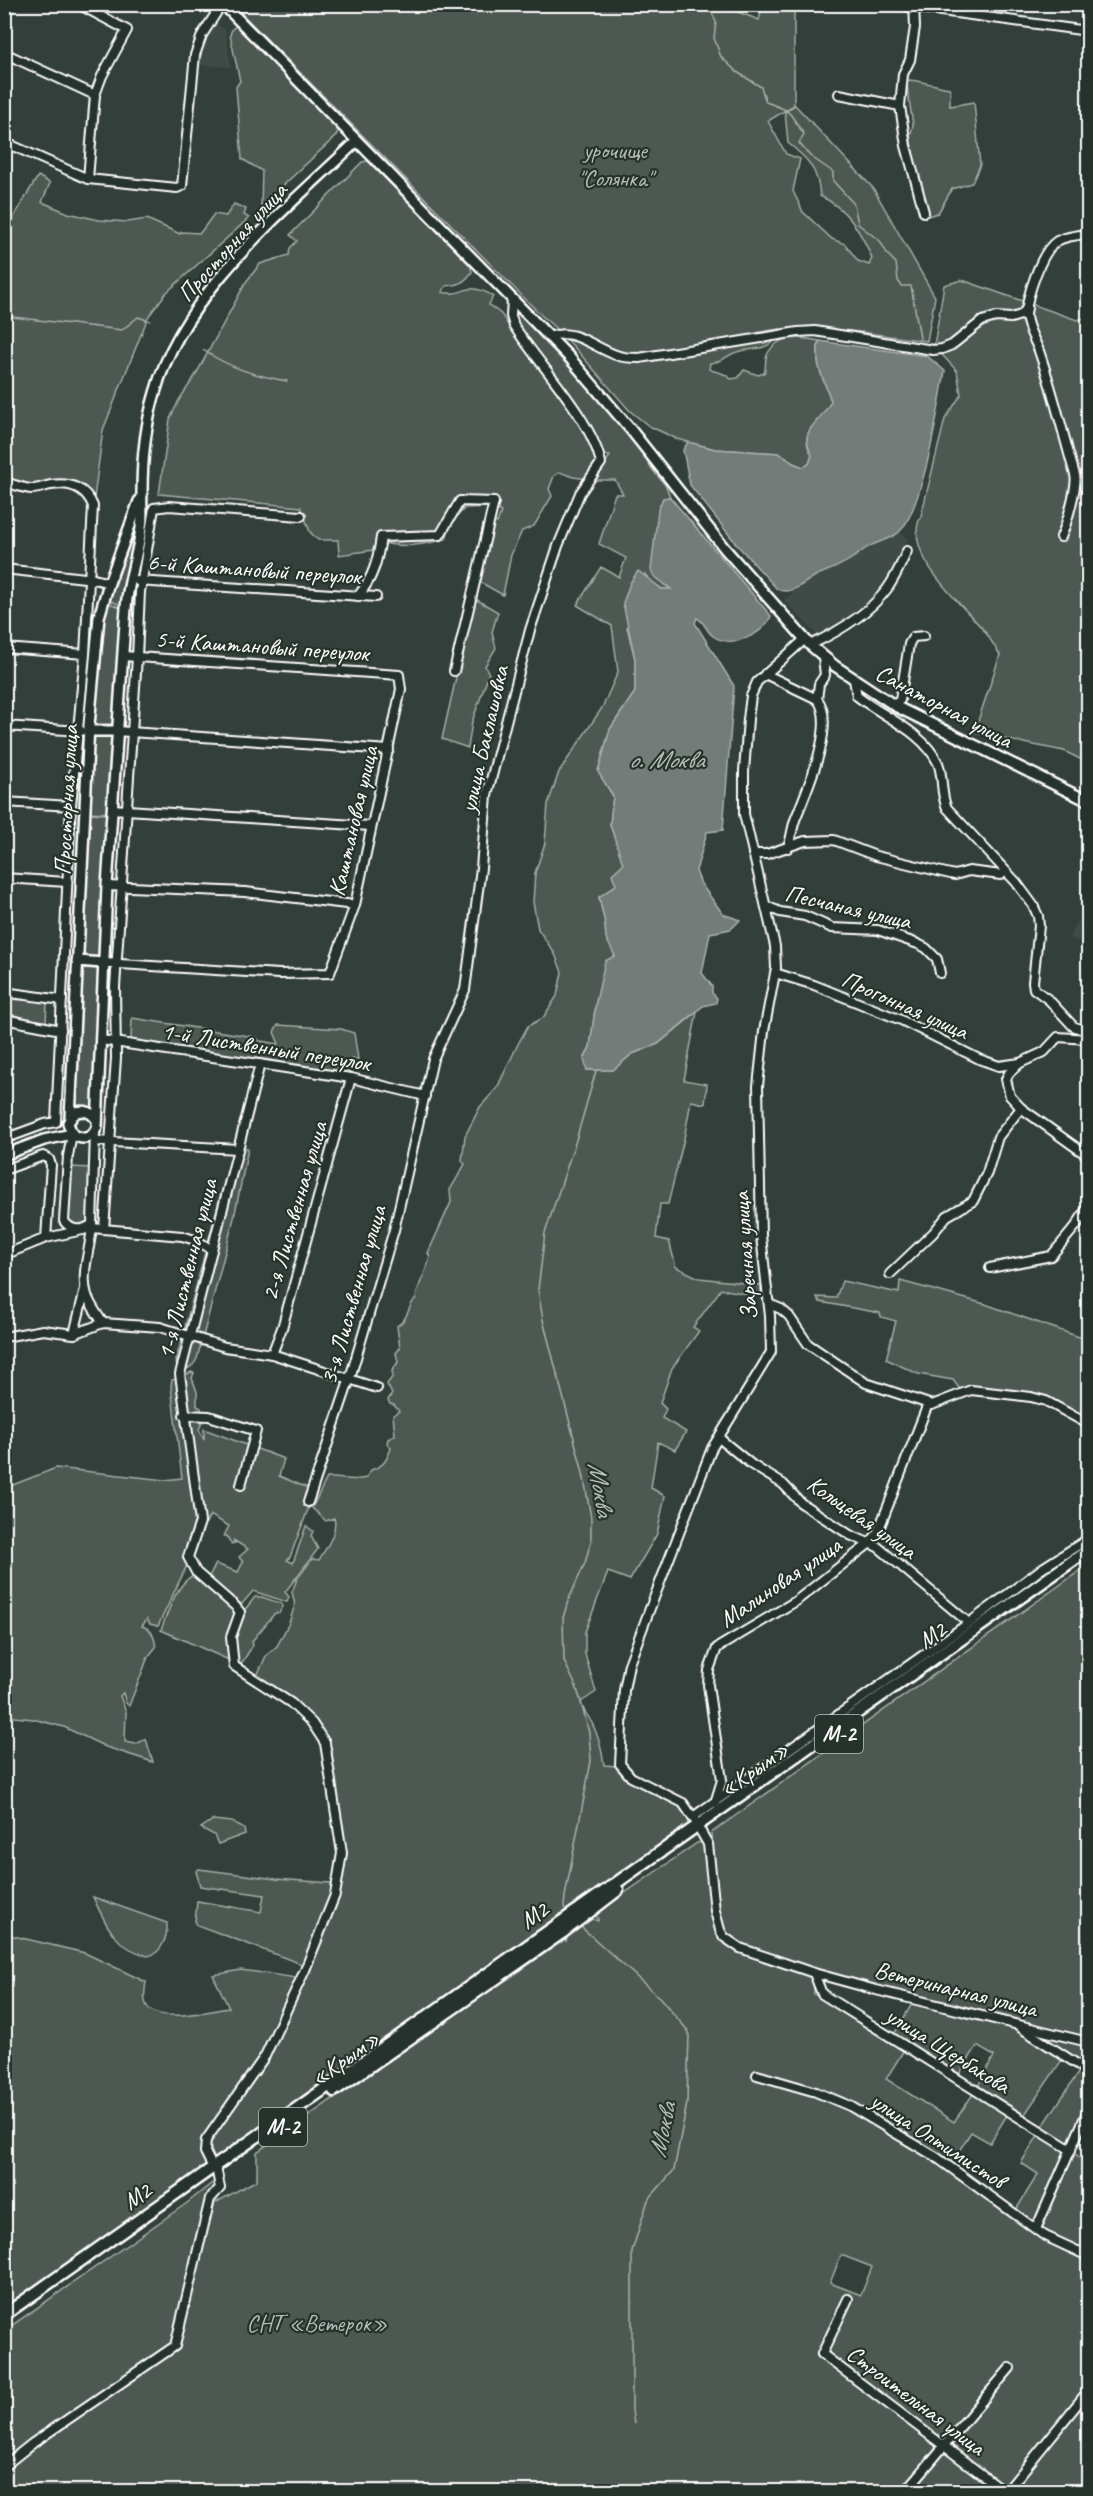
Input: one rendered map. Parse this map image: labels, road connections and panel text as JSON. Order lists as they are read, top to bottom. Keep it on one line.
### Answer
{"streets":{"highway":["М2","М-2","«Крым»"],"main road":["Просторная улица","Санаторная улица"],"street":["6-й Каштановый переулок","5-й Каштановый переулок","улица Баклашовка","Каштановая улица","Песчаная улица","Прогонная улица","1-й Лиственный переулок","2-я Лиственная улица","Заречная улица","1-я Лиственная улица","3-я Лиственная улица","Кольцевая улица","Малиновая улица","Ветеринарная улица","улица Щербакова","улица Оптимистов","Строительная улица"]},"crossings":[["Просторная улица","6-й Каштановый переулок"],["Просторная улица","5-й Каштановый переулок"],["Просторная улица","Санаторная улица"],["Просторная улица","1-й Лиственный переулок"],["5-й Каштановый переулок","Каштановая улица"],["Санаторная улица","улица Баклашовка"],["Санаторная улица","Заречная улица"],["улица Баклашовка","1-й Лиственный переулок"],["улица Баклашовка","3-я Лиственная улица"],["Песчаная улица","Заречная улица"],["Прогонная улица","Заречная улица"],["1-й Лиственный переулок","2-я Лиственная улица"],["1-й Лиственный переулок","1-я Лиственная улица"],["1-й Лиственный переулок","3-я Лиственная улица"],["Заречная улица","Кольцевая улица"],["Заречная улица","М2"],["Заречная улица","Ветеринарная улица"],["1-я Лиственная улица","М2"],["1-я Лиственная улица","«Крым»"],["Кольцевая улица","Малиновая улица"],["М2","«Крым»"],["М2","Ветеринарная улица"],["Ветеринарная улица","улица Щербакова"]],"water":["о. Моква","Моква"],"parks":["урочище \"Солянка\"","СНТ «Ветерок»"]}
